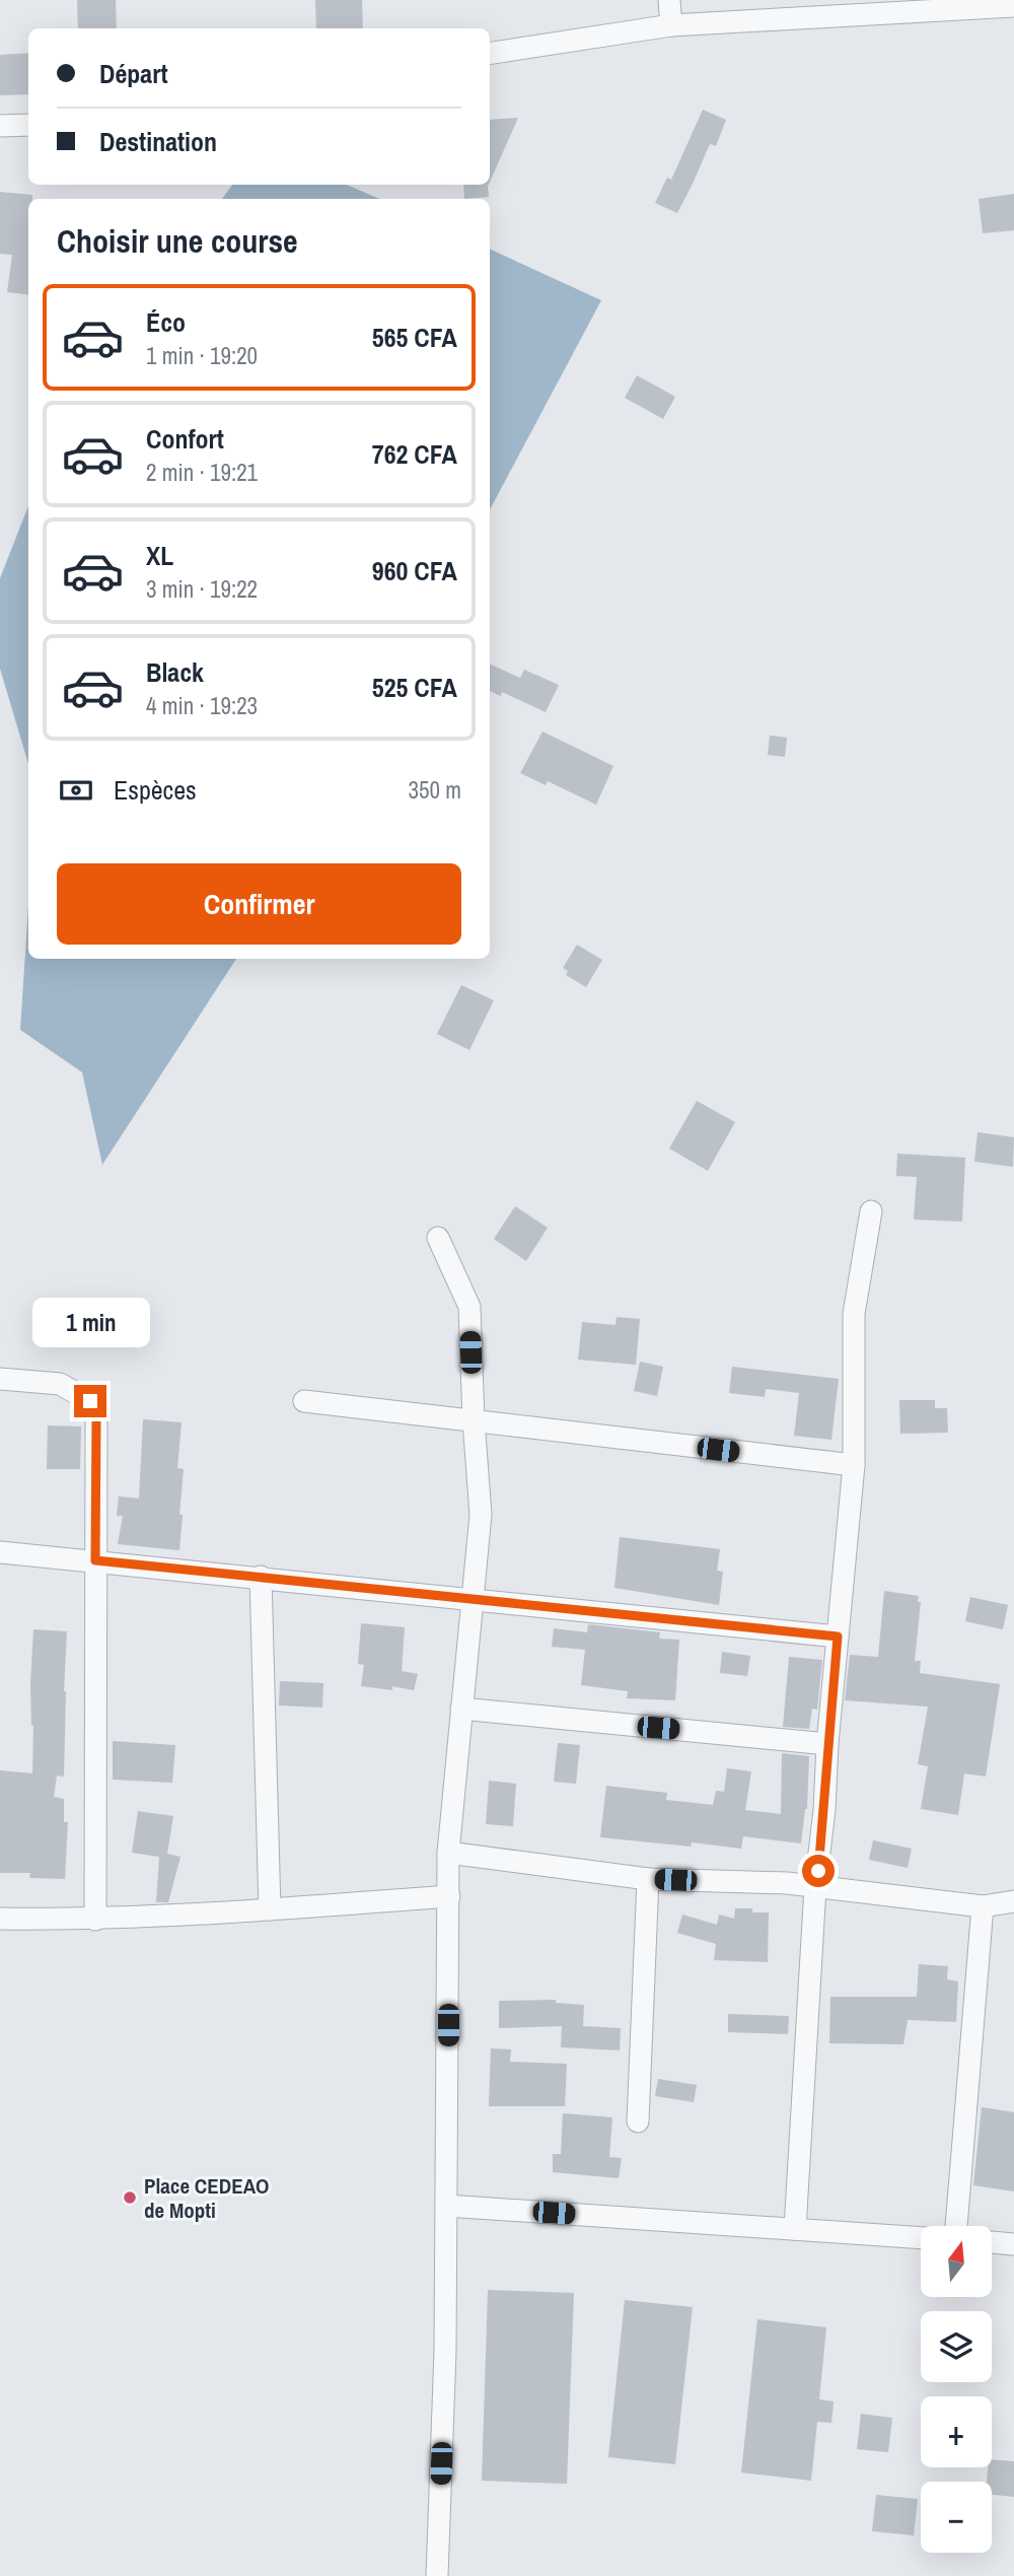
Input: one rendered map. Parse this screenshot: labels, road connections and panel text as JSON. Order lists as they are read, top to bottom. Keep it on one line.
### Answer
{"places":["Place CEDEAO de Mopti"],"north":"top","page":{"banner":["Départ","Destination"],"heading":"Choisir une course","list":[{"name":"Éco","note":"1 min · 19:20","value":"565 CFA"},{"name":"Confort","note":"2 min · 19:21","value":"762 CFA"},{"name":"XL","note":"3 min · 19:22","value":"960 CFA"},{"name":"Black","note":"4 min · 19:23","value":"525 CFA"}],"pay":["Espèces","350 m"],"buttons":"Confirmer","bubble":"1 min","map_buttons":["+","−"]}}
